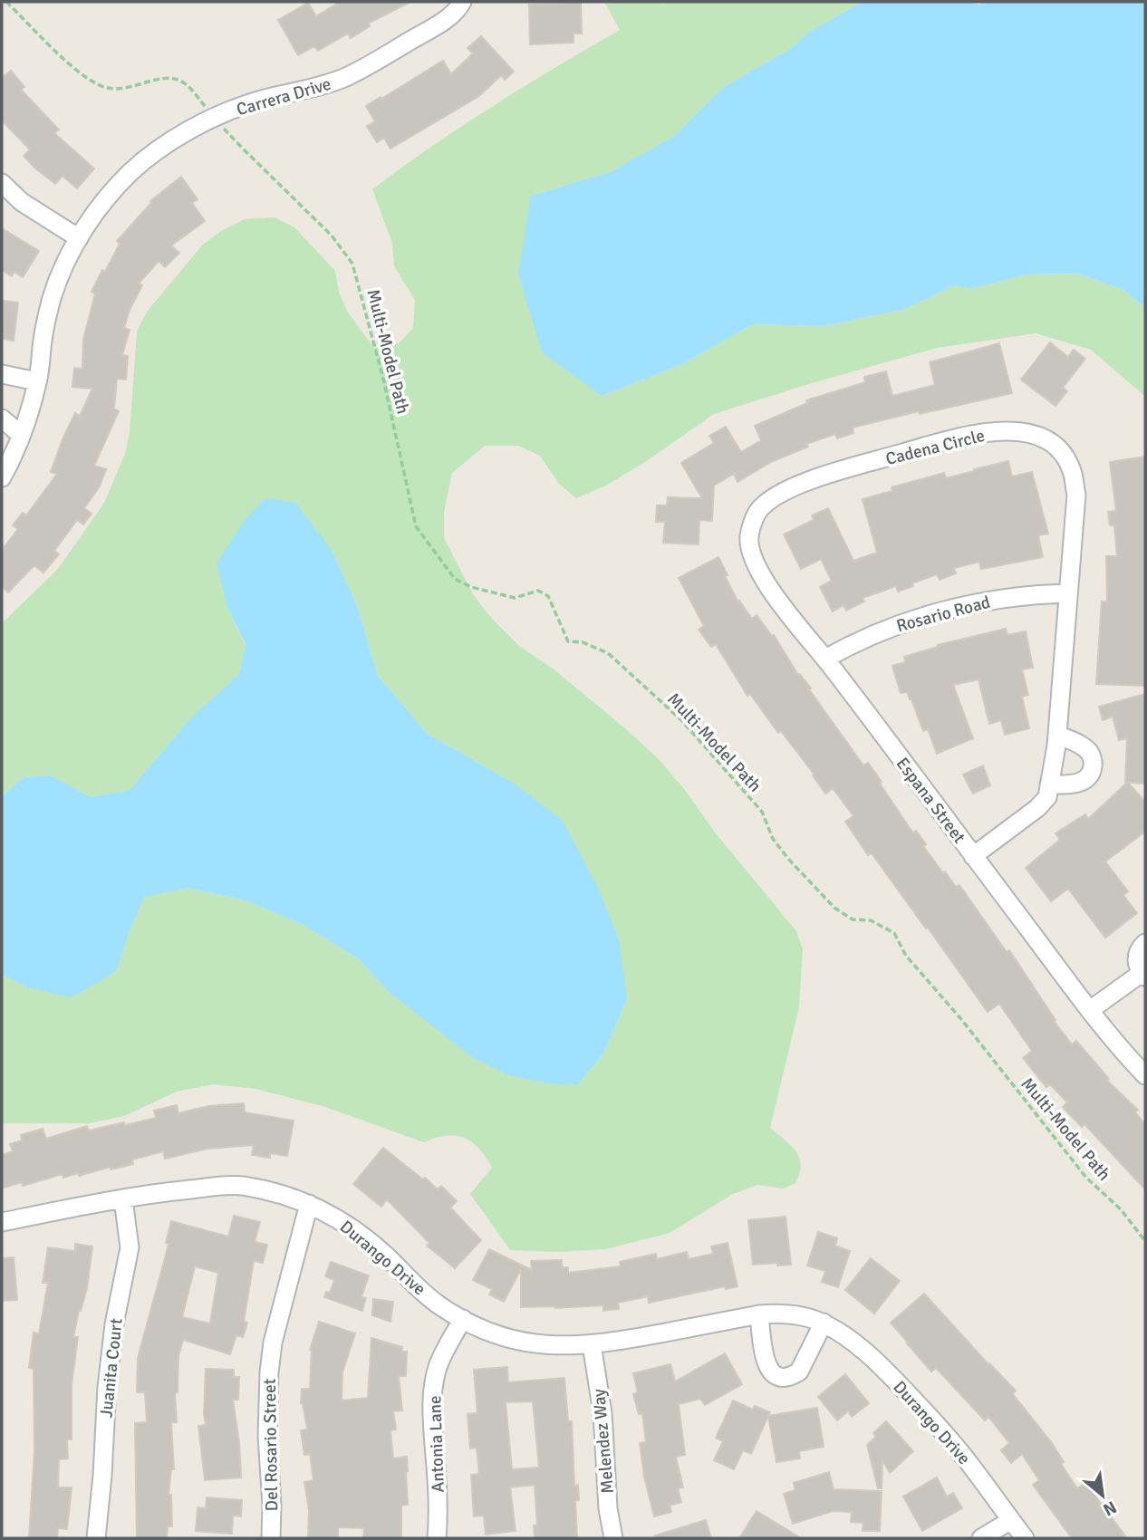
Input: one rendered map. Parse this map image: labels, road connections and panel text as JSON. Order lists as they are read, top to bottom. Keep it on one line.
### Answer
{"streets":{"street":["Carrera Drive","Cadena Circle","Rosario Road","Espana Street","Durango Drive","Juanita Court","Melendez Way","Antonia Lane","Del Rosario Street"],"path":["Multi-Model Path"]},"crossings":[["Carrera Drive","Multi-Model Path"],["Cadena Circle","Rosario Road"],["Cadena Circle","Espana Street"],["Rosario Road","Espana Street"],["Durango Drive","Juanita Court"],["Durango Drive","Melendez Way"],["Durango Drive","Antonia Lane"],["Durango Drive","Del Rosario Street"]],"north":"bottom right"}
